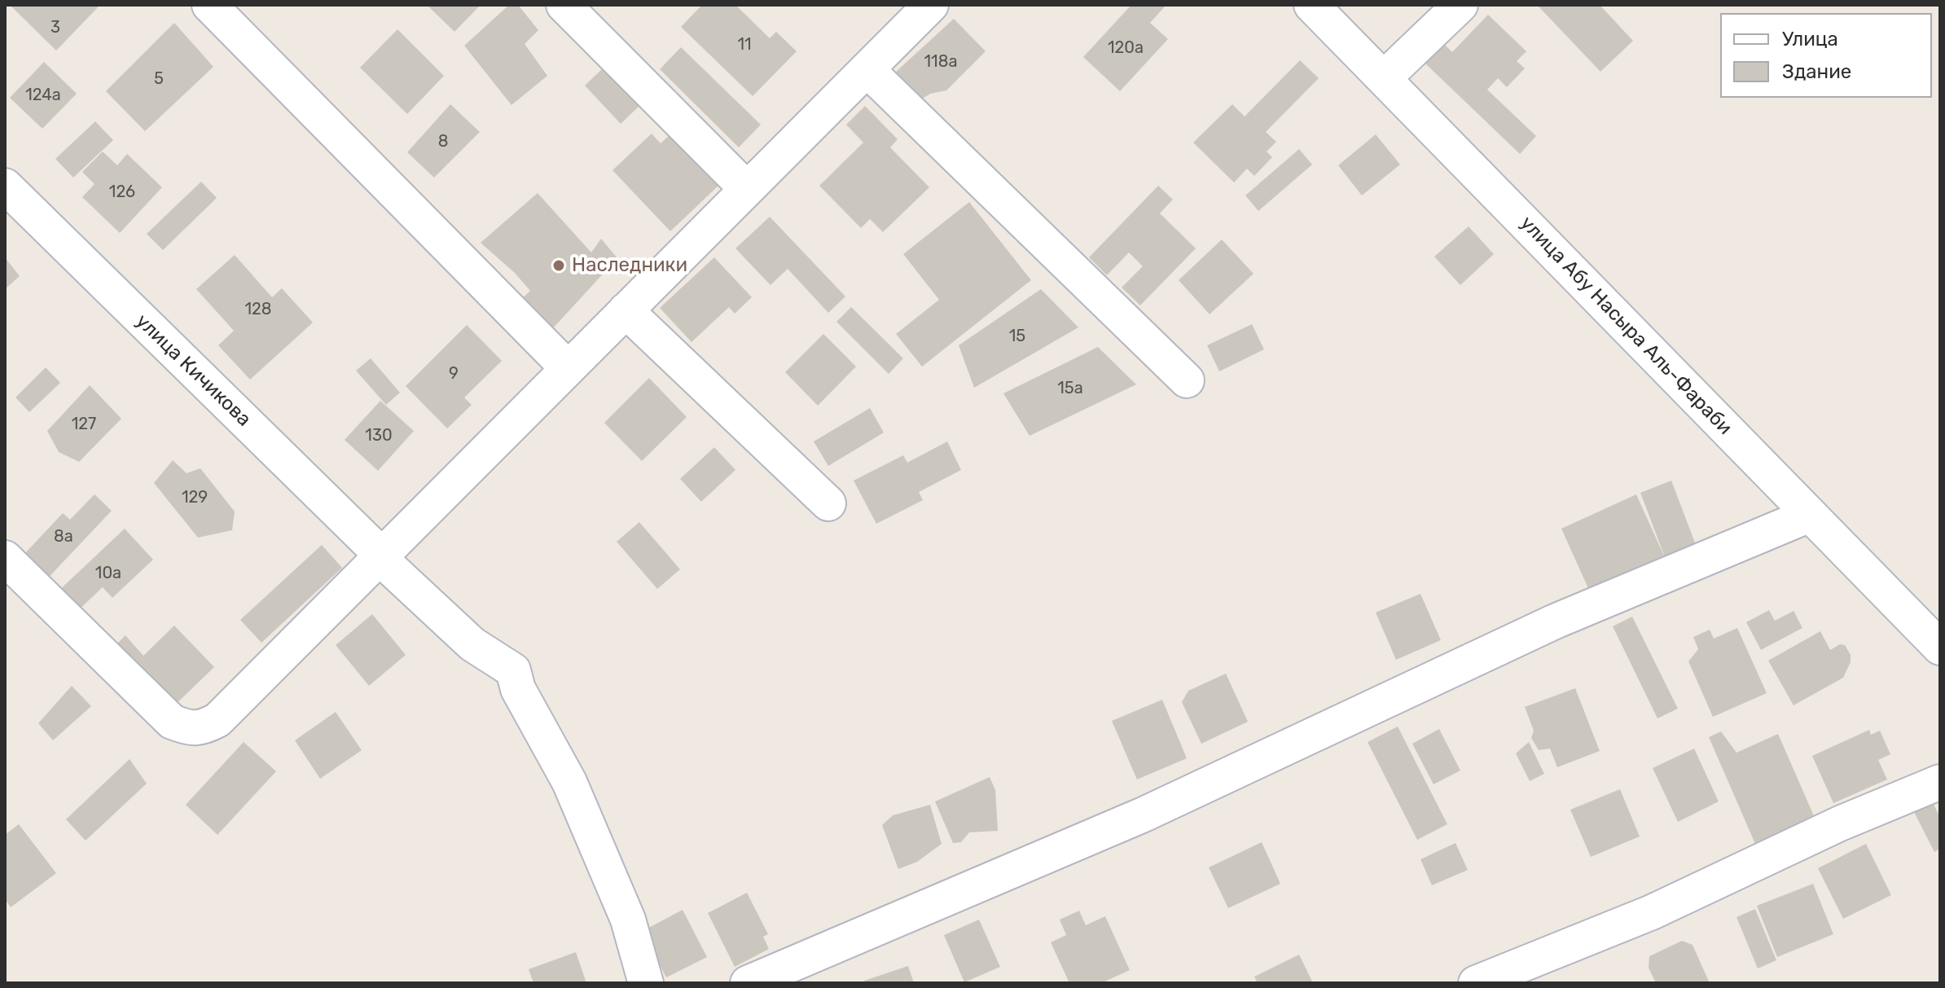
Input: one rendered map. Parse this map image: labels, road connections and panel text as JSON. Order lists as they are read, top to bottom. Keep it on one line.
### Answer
{"streets":{"street":["улица Абу Насыра Аль-Фараби","улица Кичикова"]},"places":["Наследники"],"house_numbers":["3","11","120а","118а","5","124а","8","126","128","15","9","15а","127","130","129","8а","10а"],"legend":["Улица","Здание"]}
